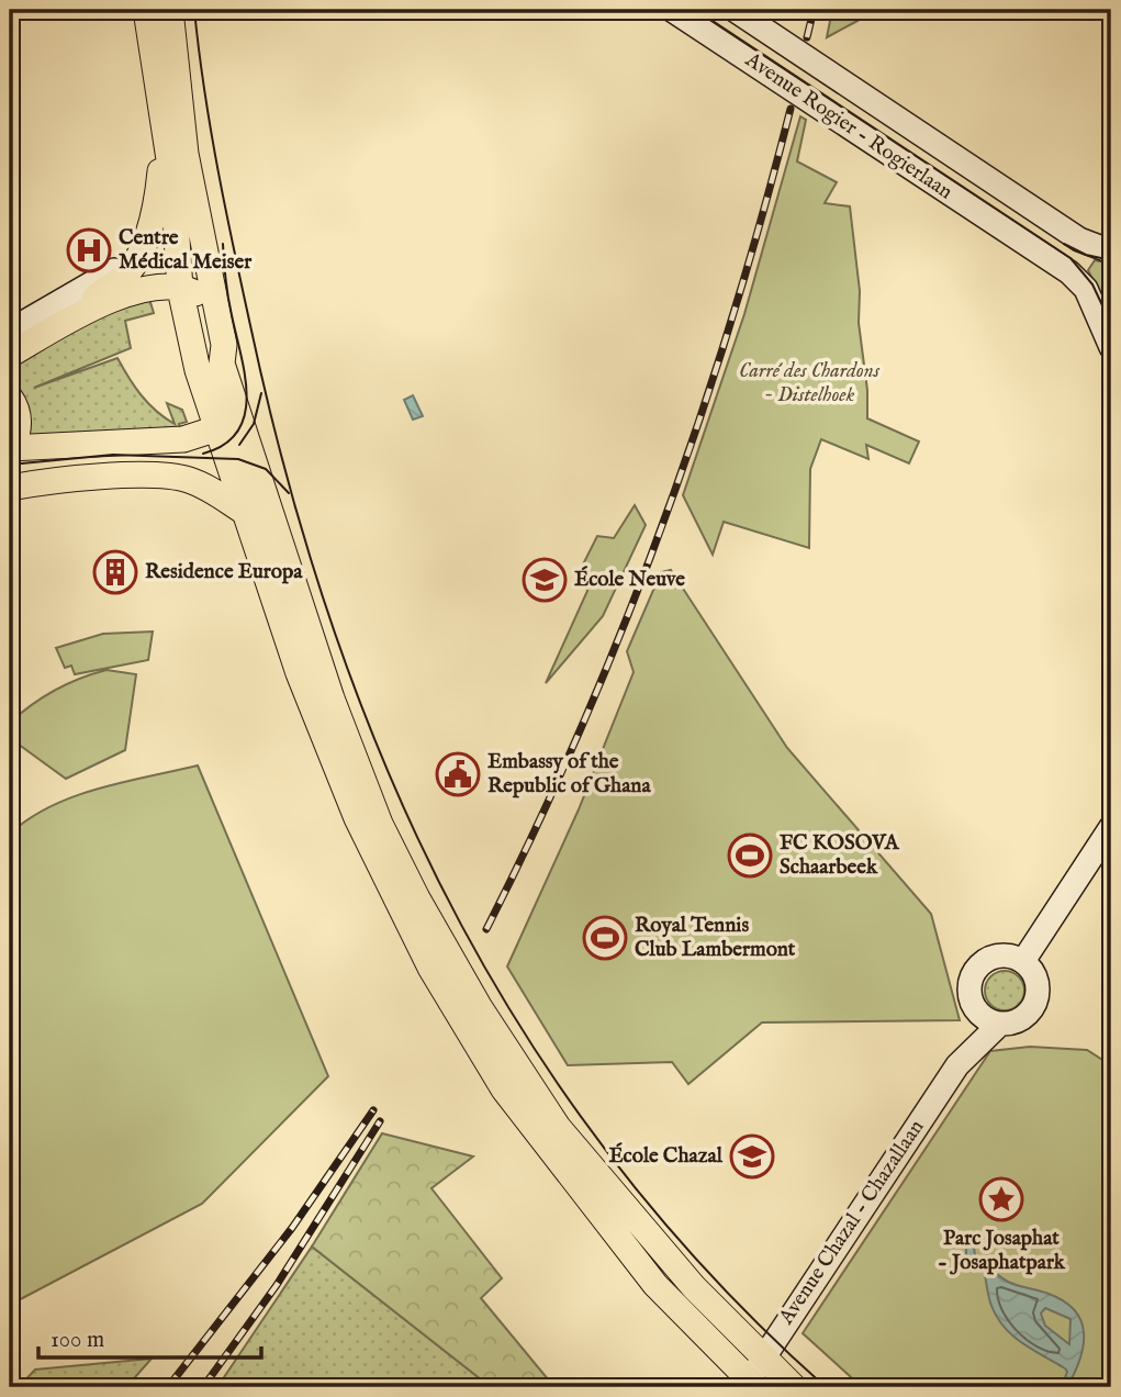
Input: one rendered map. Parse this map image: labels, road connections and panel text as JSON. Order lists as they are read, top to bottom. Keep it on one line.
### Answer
{"streets":{"street":["Avenue Rogier - Rogierlaan","Avenue Chazal - Chazallaan"]},"parks":["Carré des Chardons - Distelhoek"],"places":{"hospital":["Centre Médical Meiser"],"building":["Residence Europa"],"school or university":["École Neuve","École Chazal"],"public building":["Embassy of the Republic of Ghana"],"sports":["FC KOSOVA Schaarbeek","Royal Tennis Club Lambermont"],"place":["Parc Josaphat - Josaphatpark"]},"scale_bar":"100 m"}
